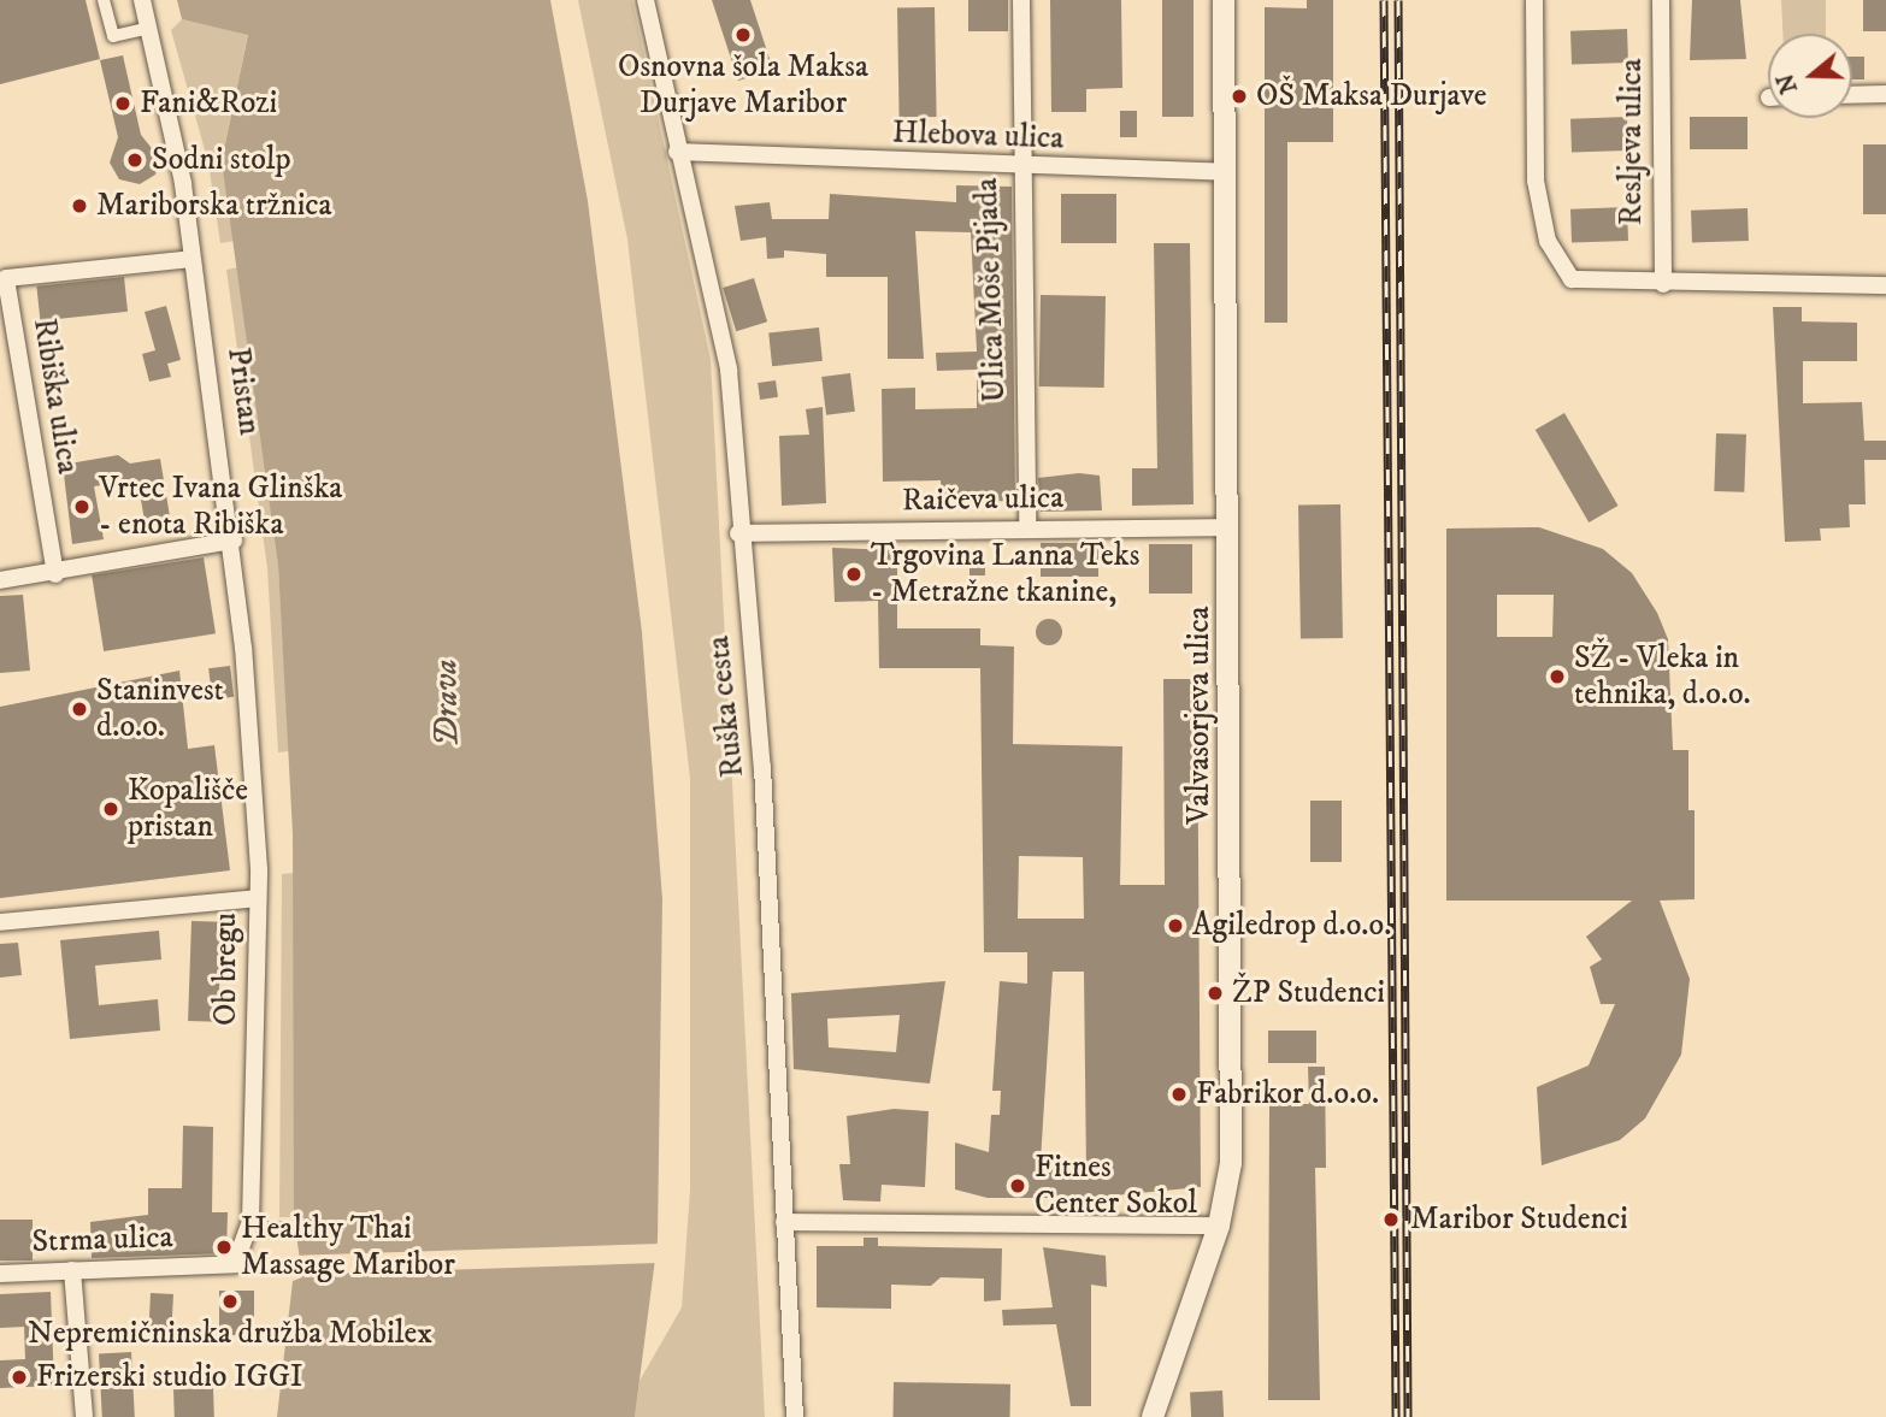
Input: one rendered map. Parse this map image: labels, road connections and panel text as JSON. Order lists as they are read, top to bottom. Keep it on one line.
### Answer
{"streets":{"street":["Hlebova ulica","Resljeva ulica","Ulica Moše Pijada","Pristan","Ribiška ulica","Raičeva ulica","Ruška cesta","Valvasorjeva ulica","Ob bregu","Strma ulica"]},"crossings":[["Hlebova ulica","Ulica Moše Pijada"],["Hlebova ulica","Ruška cesta"],["Hlebova ulica","Valvasorjeva ulica"],["Ulica Moše Pijada","Raičeva ulica"],["Pristan","Ribiška ulica"],["Pristan","Ob bregu"],["Raičeva ulica","Ruška cesta"],["Raičeva ulica","Valvasorjeva ulica"],["Ob bregu","Strma ulica"]],"water":["Drava"],"places":["Osnovna šola Maksa Durjave Maribor","OŠ Maksa Durjave","Fani&Rozi","Sodni stolp","Mariborska tržnica","Vrtec Ivana Glinška - enota Ribiška","Trgovina Lanna Teks - Metražne tkanine,","SŽ - Vleka in tehnika, d.o.o.","Staninvest d.o.o.","Kopališče pristan","Agiledrop d.o.o.","ŽP Studenci","Fabrikor d.o.o.","Fitnes Center Sokol","Maribor Studenci","Healthy Thai Massage Maribor","Nepremičninska družba Mobilex","Frizerski studio IGGI"],"north":"left"}
